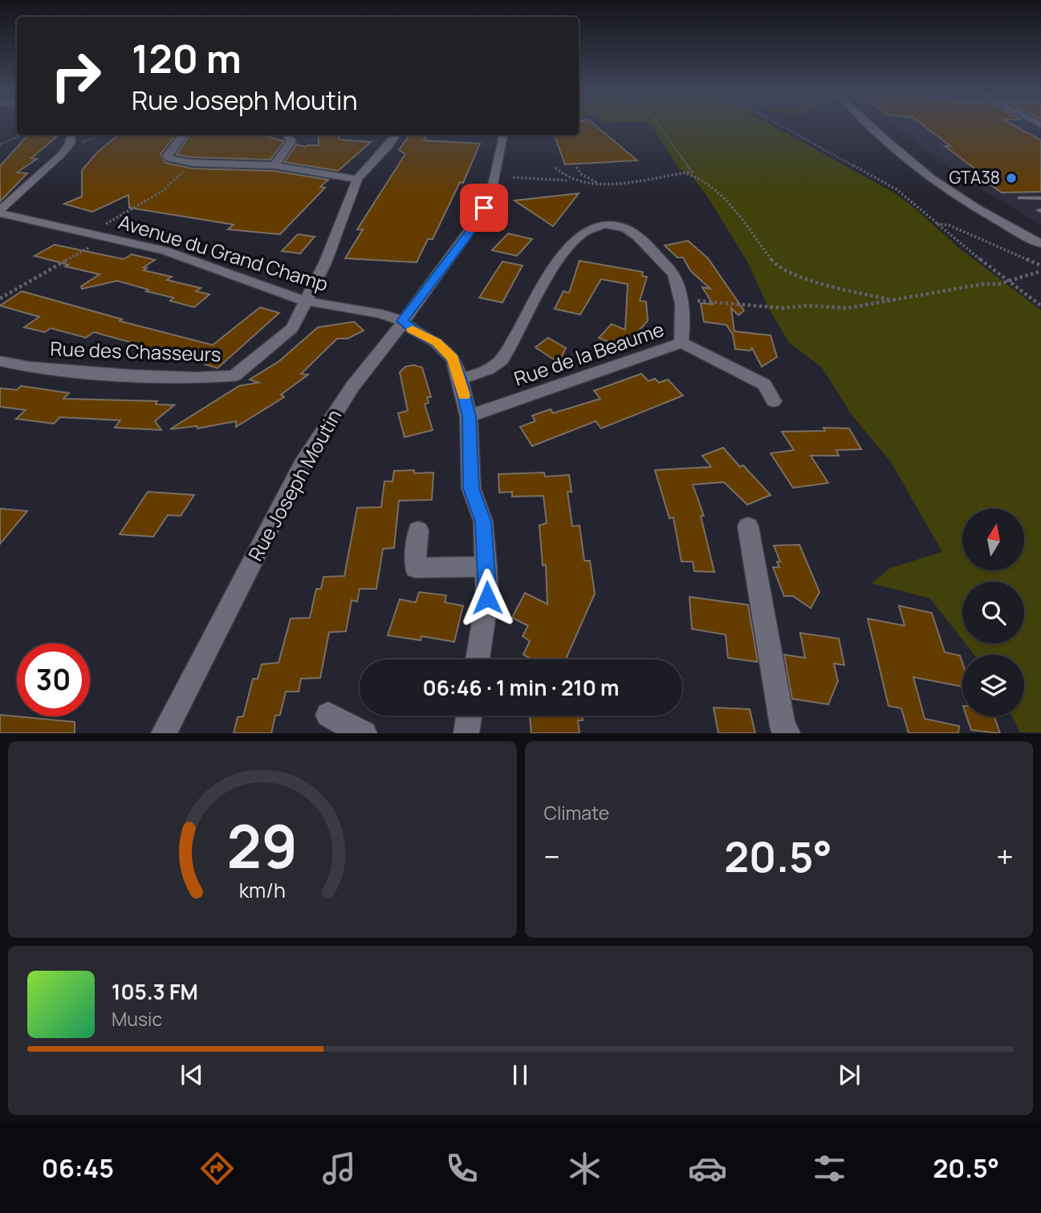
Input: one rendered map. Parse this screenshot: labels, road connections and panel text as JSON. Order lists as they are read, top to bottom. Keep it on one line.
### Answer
{"streets":{"street":["Avenue du Grand Champ","Rue des Chasseurs","Rue de la Beaume","Rue Joseph Moutin"]},"crossings":[["Avenue du Grand Champ","Rue des Chasseurs"],["Avenue du Grand Champ","Rue de la Beaume"],["Avenue du Grand Champ","Rue Joseph Moutin"]],"places":["GTA38"],"north":"top","page":{"turn":["120 m","Rue Joseph Moutin"],"limit":"30","trip":"06:46 · 1 min · 210 m","tile":"Climate","heat":["−","20.5°","+"],"song":["105.3 FM","Music"],"tabs":["06:45","20.5°"],"gauge":["29","km/h"]}}
